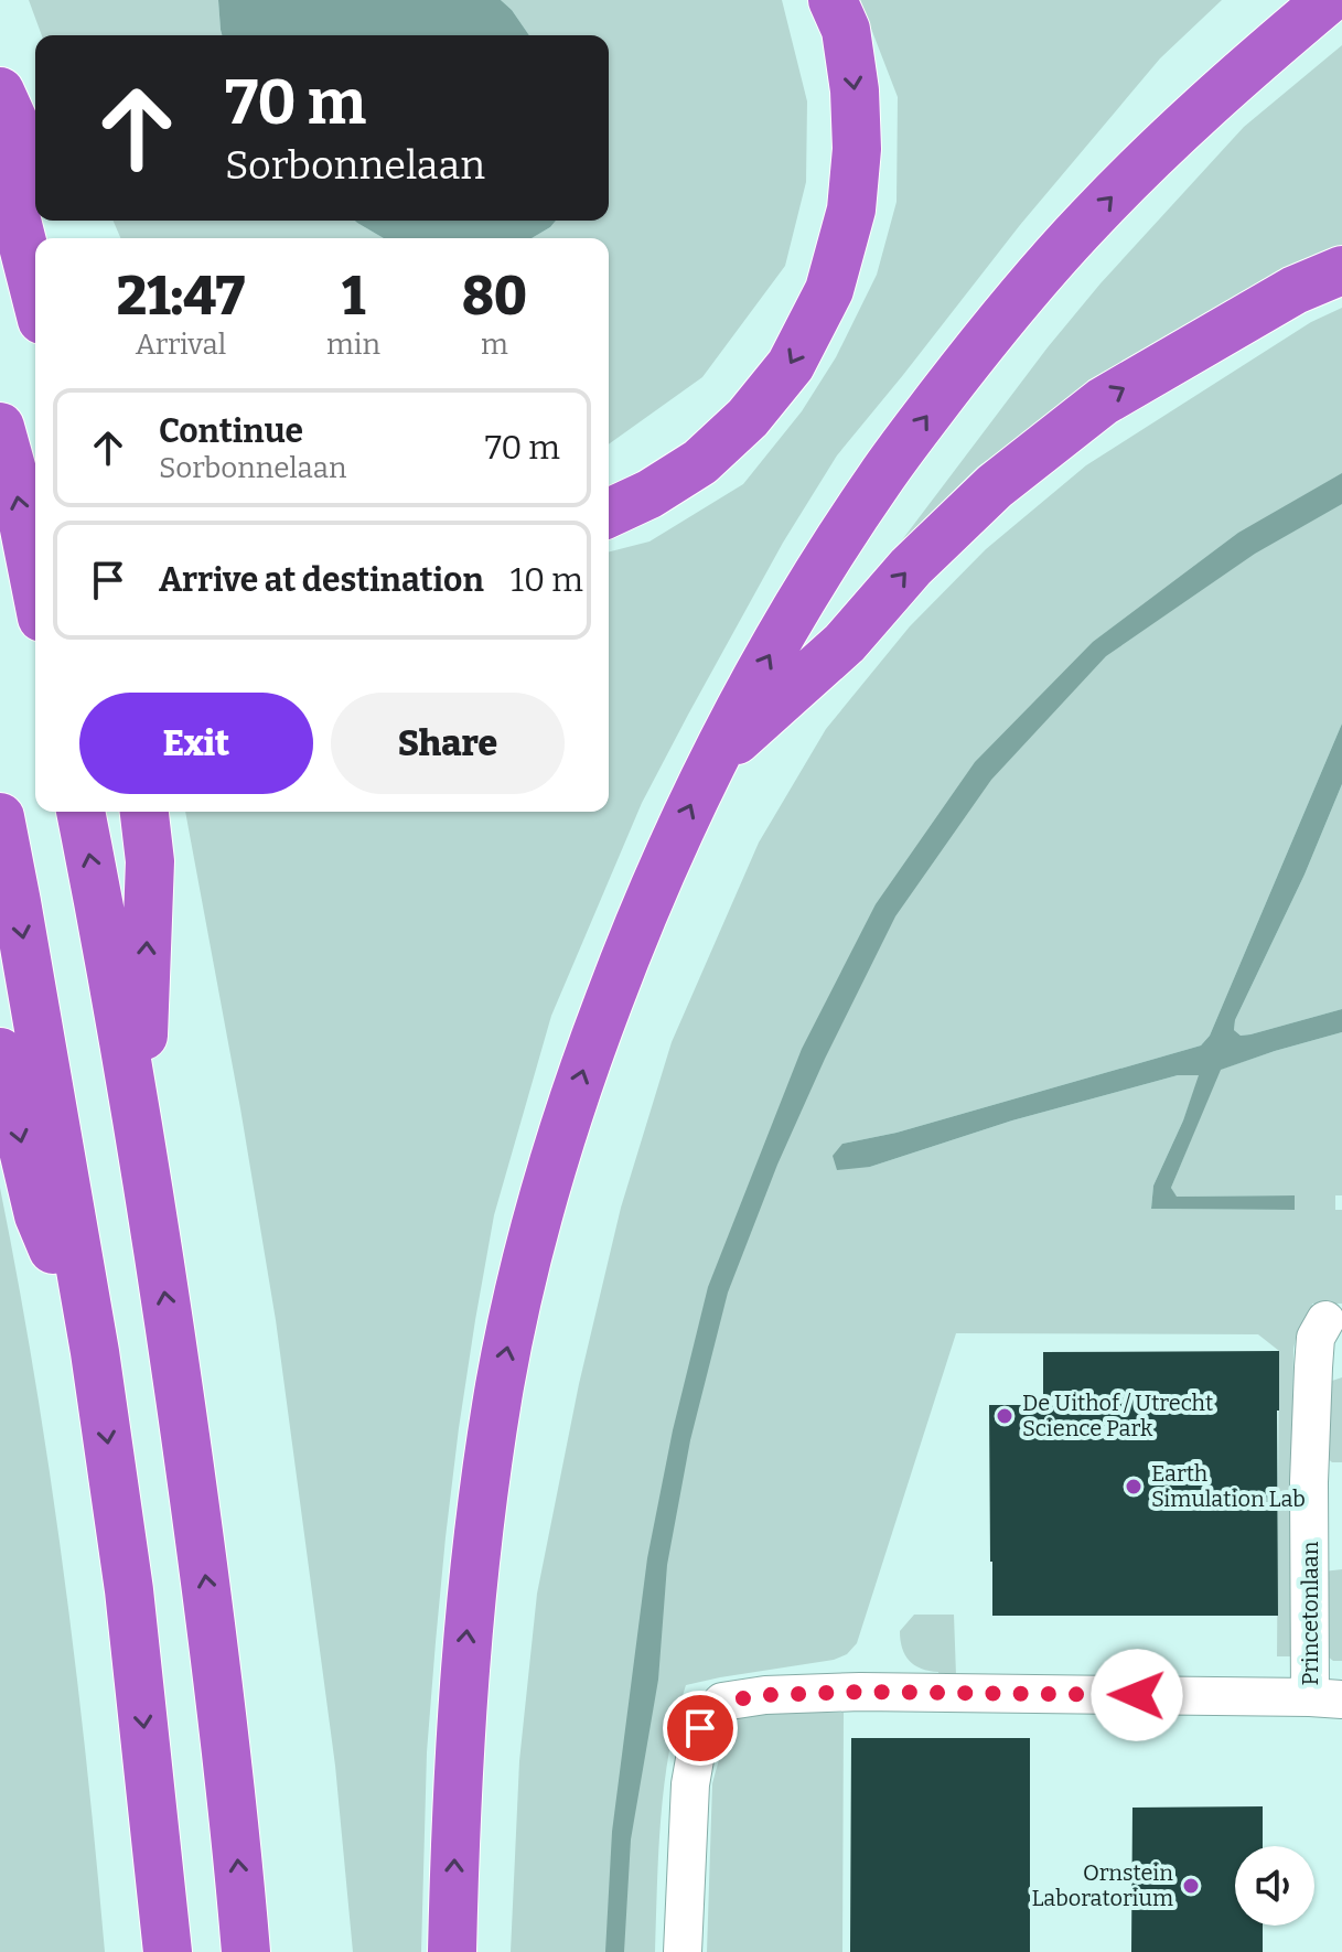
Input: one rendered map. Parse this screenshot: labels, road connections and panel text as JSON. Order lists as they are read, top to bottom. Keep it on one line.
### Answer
{"streets":{"street":["Princetonlaan"]},"places":["De Uithof / Utrecht Science Park","Earth Simulation Lab","Ornstein Laboratorium"],"page":{"turn":["70 m","Sorbonnelaan"],"eta":["21:47","Arrival","1","min","80","m"],"list":[{"name":"Continue","note":"Sorbonnelaan","value":"70 m"},{"name":"Arrive at destination","value":"10 m"}],"buttons":["Exit","Share"]}}
